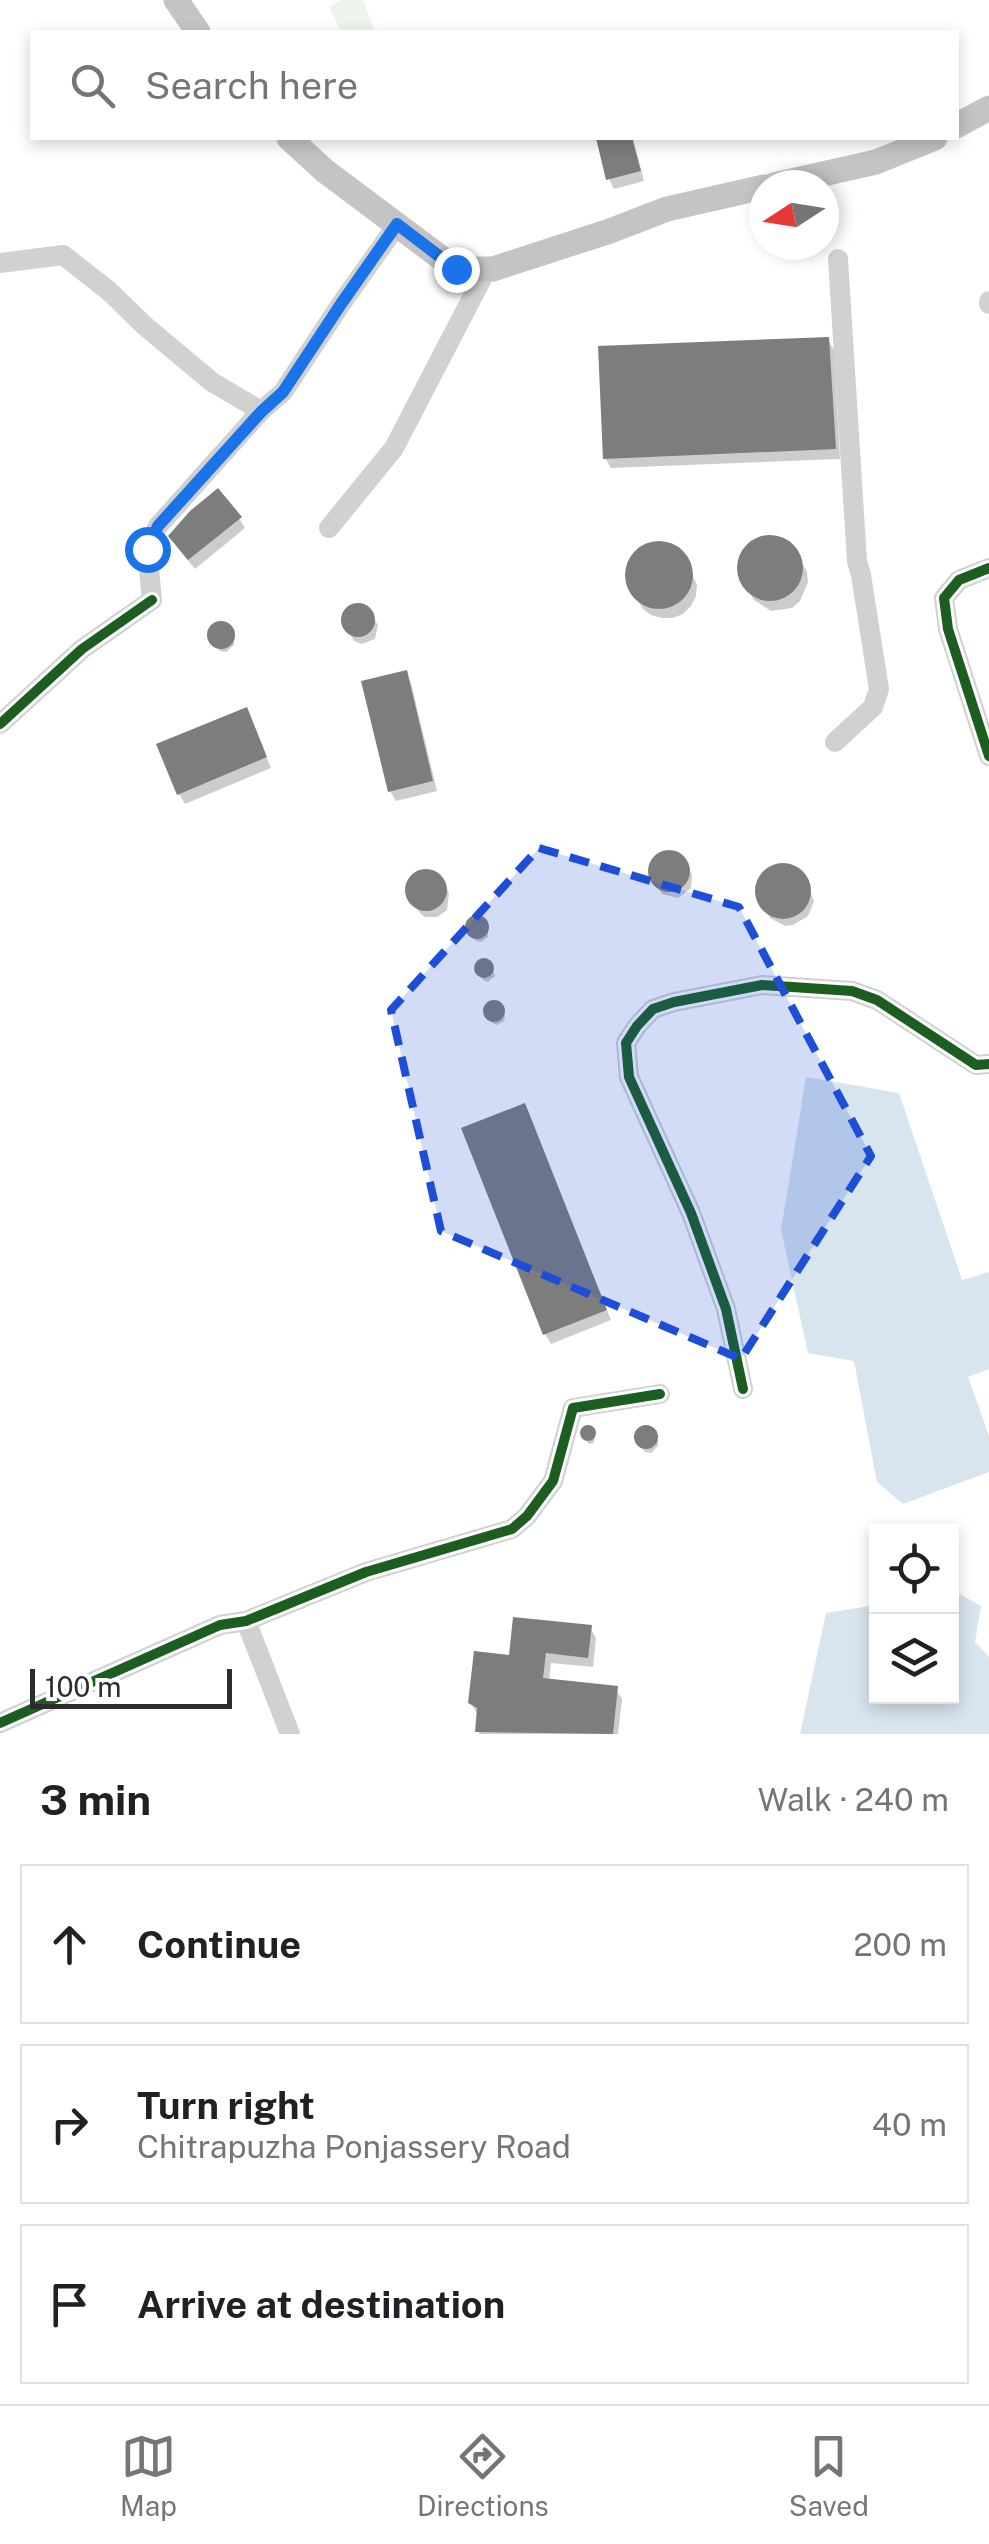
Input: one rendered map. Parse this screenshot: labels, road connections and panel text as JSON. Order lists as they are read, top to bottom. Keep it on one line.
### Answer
{"scale_bar":"100 m","north":"left","page":{"search":"Search here","scale":"100 m","heading":["3 min","Walk · 240 m"],"list":[["Continue","200 m"],["Turn right","Chitrapuzha Ponjassery Road","40 m"],"Arrive at destination"],"nav":["Map","Directions","Saved"]}}
